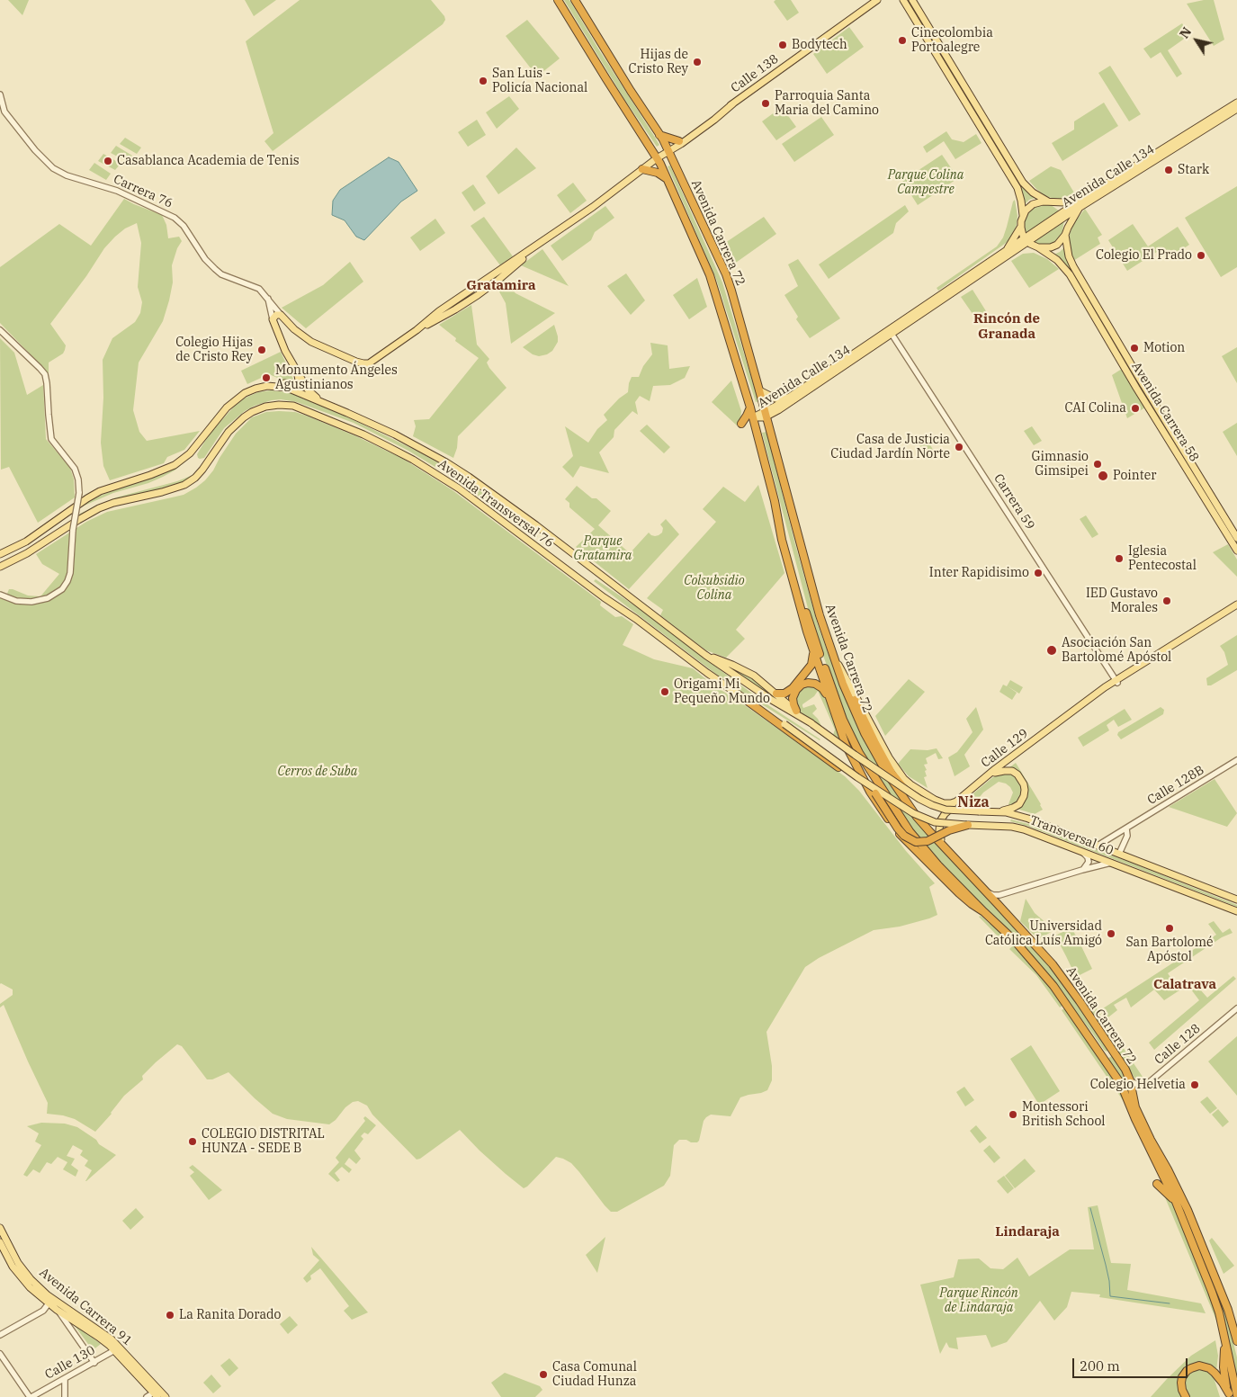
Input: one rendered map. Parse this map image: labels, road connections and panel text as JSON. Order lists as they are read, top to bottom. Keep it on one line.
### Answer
{"streets":{"highway":["Avenida Carrera 72"],"main road":["Calle 138","Avenida Calle 134","Avenida Carrera 58","Avenida Transversal 76","Calle 129","Transversal 60","Avenida Carrera 91"],"street":["Carrera 76","Carrera 59","Calle 128B","Calle 128","Calle 130"]},"crossings":[["Calle 138","Carrera 76"],["Calle 138","Avenida Carrera 72"],["Avenida Calle 134","Avenida Carrera 72"],["Avenida Calle 134","Avenida Carrera 58"],["Avenida Calle 134","Carrera 59"],["Avenida Carrera 72","Calle 129"],["Avenida Carrera 72","Calle 128"],["Carrera 59","Calle 129"],["Avenida Transversal 76","Transversal 60"],["Calle 128B","Transversal 60"],["Avenida Carrera 91","Calle 130"]],"districts":["Gratamira","Rincón de Granada","Niza","Calatrava","Lindaraja"],"parks":["Parque Colina Campestre","Parque Gratamira","Colsubsidio Colina","Cerros de Suba","Parque Rincón de Lindaraja"],"places":["Cinecolombia Portoalegre","Bodytech","Hijas de Cristo Rey","San Luis - Policía Nacional","Parroquia Santa Maria del Camino","Casablanca Academia de Tenis","Stark","Colegio El Prado","Motion","Colegio Hijas de Cristo Rey","Monumento Ángeles Agustinianos","CAI Colina","Casa de Justicia Ciudad Jardín Norte","Gimnasio Gimsipei","Pointer","Iglesia Pentecostal","Inter Rapidisimo","IED Gustavo Morales","Asociación San Bartolomé Apóstol","Origami Mi Pequeño Mundo","San Bartolomé Apóstol","Universidad Católica Luís Amigó","Colegio Helvetia","Montessori British School","COLEGIO DISTRITAL HUNZA - SEDE B","La Ranita Dorado","Casa Comunal Ciudad Hunza"],"scale_bar":"200 m","north":"top left"}
